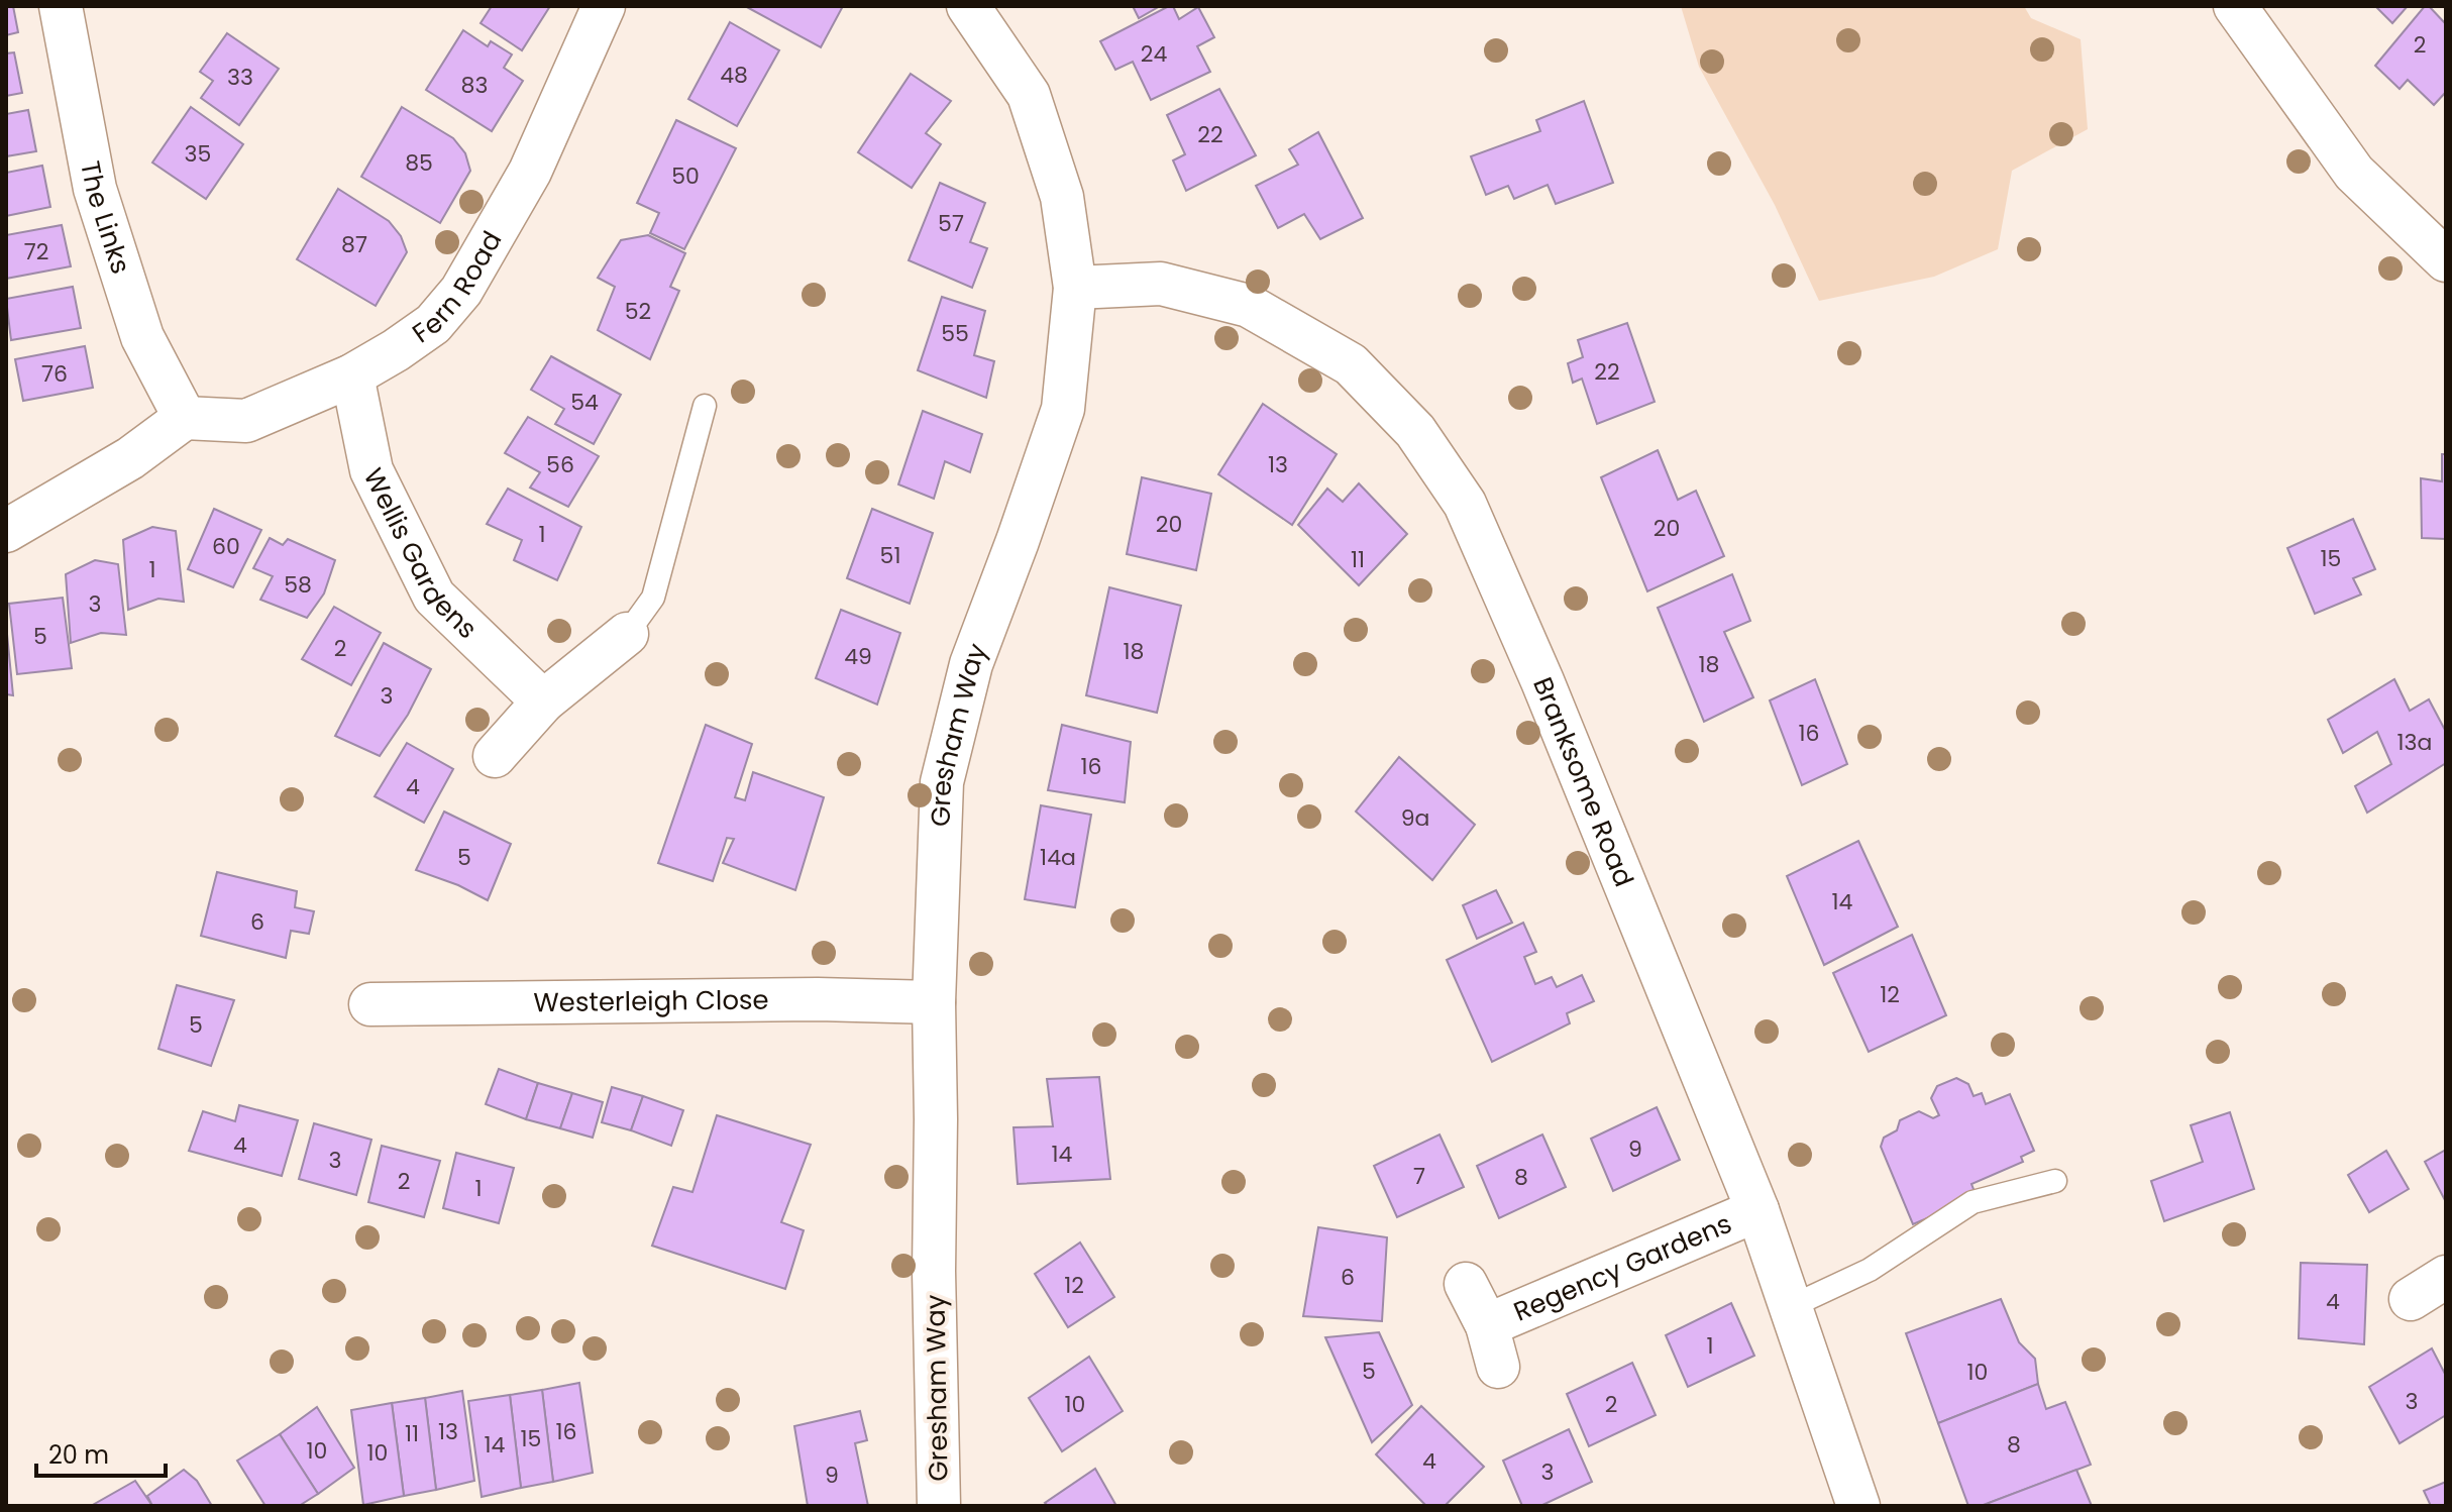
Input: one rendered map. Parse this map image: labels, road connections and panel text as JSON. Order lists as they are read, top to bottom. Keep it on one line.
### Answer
{"streets":{"street":["The Links","Fern Road","Wellis Gardens","Gresham Way","Branksome Road","Westerleigh Close","Regency Gardens"]},"crossings":[["The Links","Fern Road"],["Fern Road","Wellis Gardens"],["Gresham Way","Branksome Road"],["Gresham Way","Westerleigh Close"],["Branksome Road","Regency Gardens"]],"house_numbers":["2","24","48","33","83","22","35","85","50","57","87","72","52","55","22","76","54","56","13","20","20","1","60","51","15","11","1","58","3","5","2","18","49","18","3","16","13a","16","4","9a","5","14a","14","6","12","5","4","9","14","3","7","8","2","1","6","12","4","1","5","10","3","10","2","13","16","11","15","14","8","10","10","4","3","9"],"scale_bar":"20 m"}
